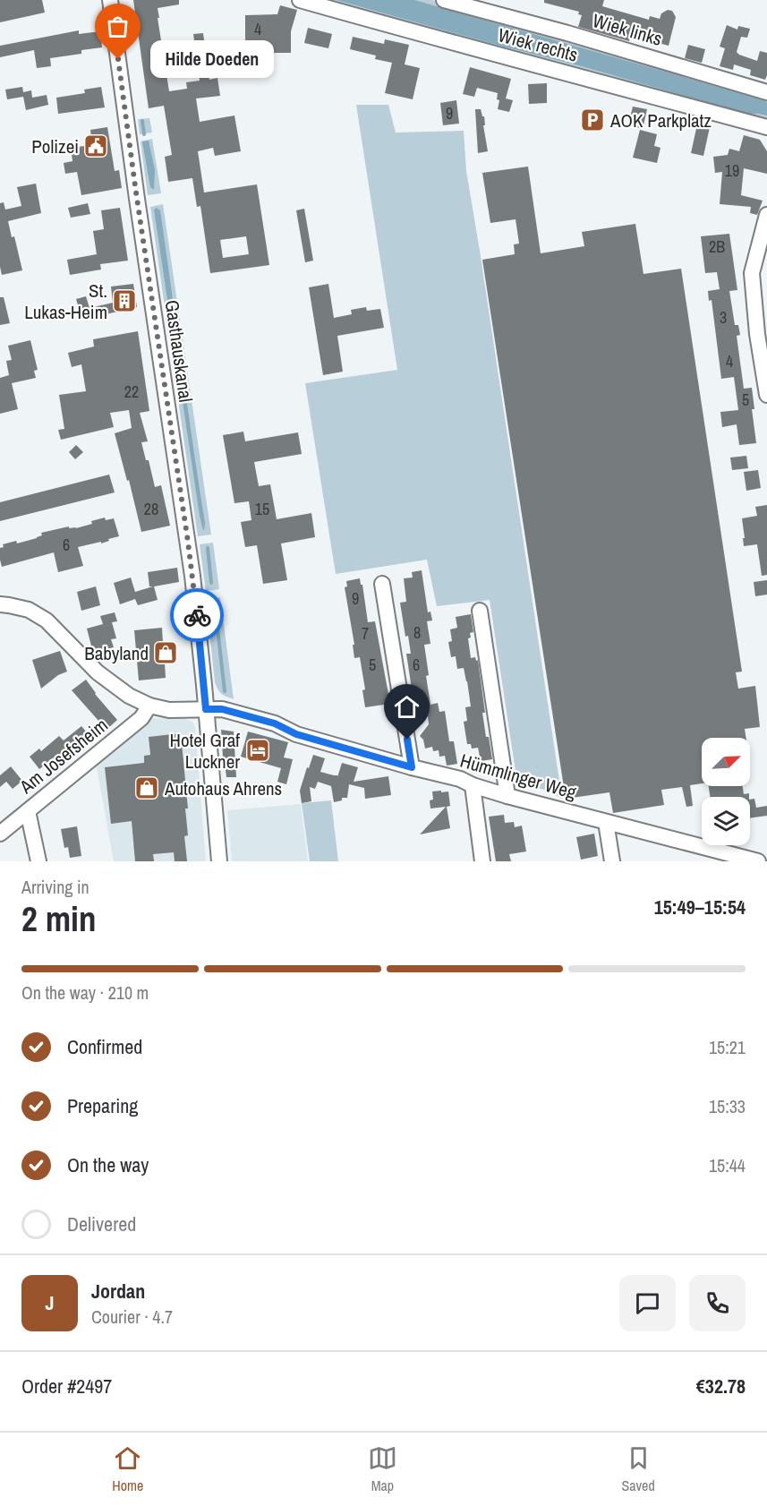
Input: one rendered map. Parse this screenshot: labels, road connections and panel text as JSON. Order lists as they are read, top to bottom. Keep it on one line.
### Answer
{"streets":{"street":["Wiek links","Wiek rechts","Gasthauskanal","Am Josefsheim","Hümmlinger Weg"]},"crossings":[["Gasthauskanal","Hümmlinger Weg"],["Am Josefsheim","Hümmlinger Weg"]],"places":{"other":["Hilde Doeden"],"parking":["AOK Parkplatz"],"public building":["Polizei"],"building":["St. Lukas-Heim"],"shop":["Babyland","Autohaus Ahrens"],"hotel":["Hotel Graf Luckner"]},"house_numbers":["4","9","19","2B","3","4","22","5","28","15","6","9","8","7","5","6"],"north":"top right","page":{"bubble":"Hilde Doeden","heading":["2 min","Arriving in","15:49–15:54"],"panel":["Jordan","Courier · 4.7","Order #2497","€32.78"],"bar":"On the way · 210 m","list":[["Confirmed","15:21"],["Preparing","15:33"],["On the way","15:44"],"Delivered"],"round":"J","tabs":["Home","Map","Saved"]}}
